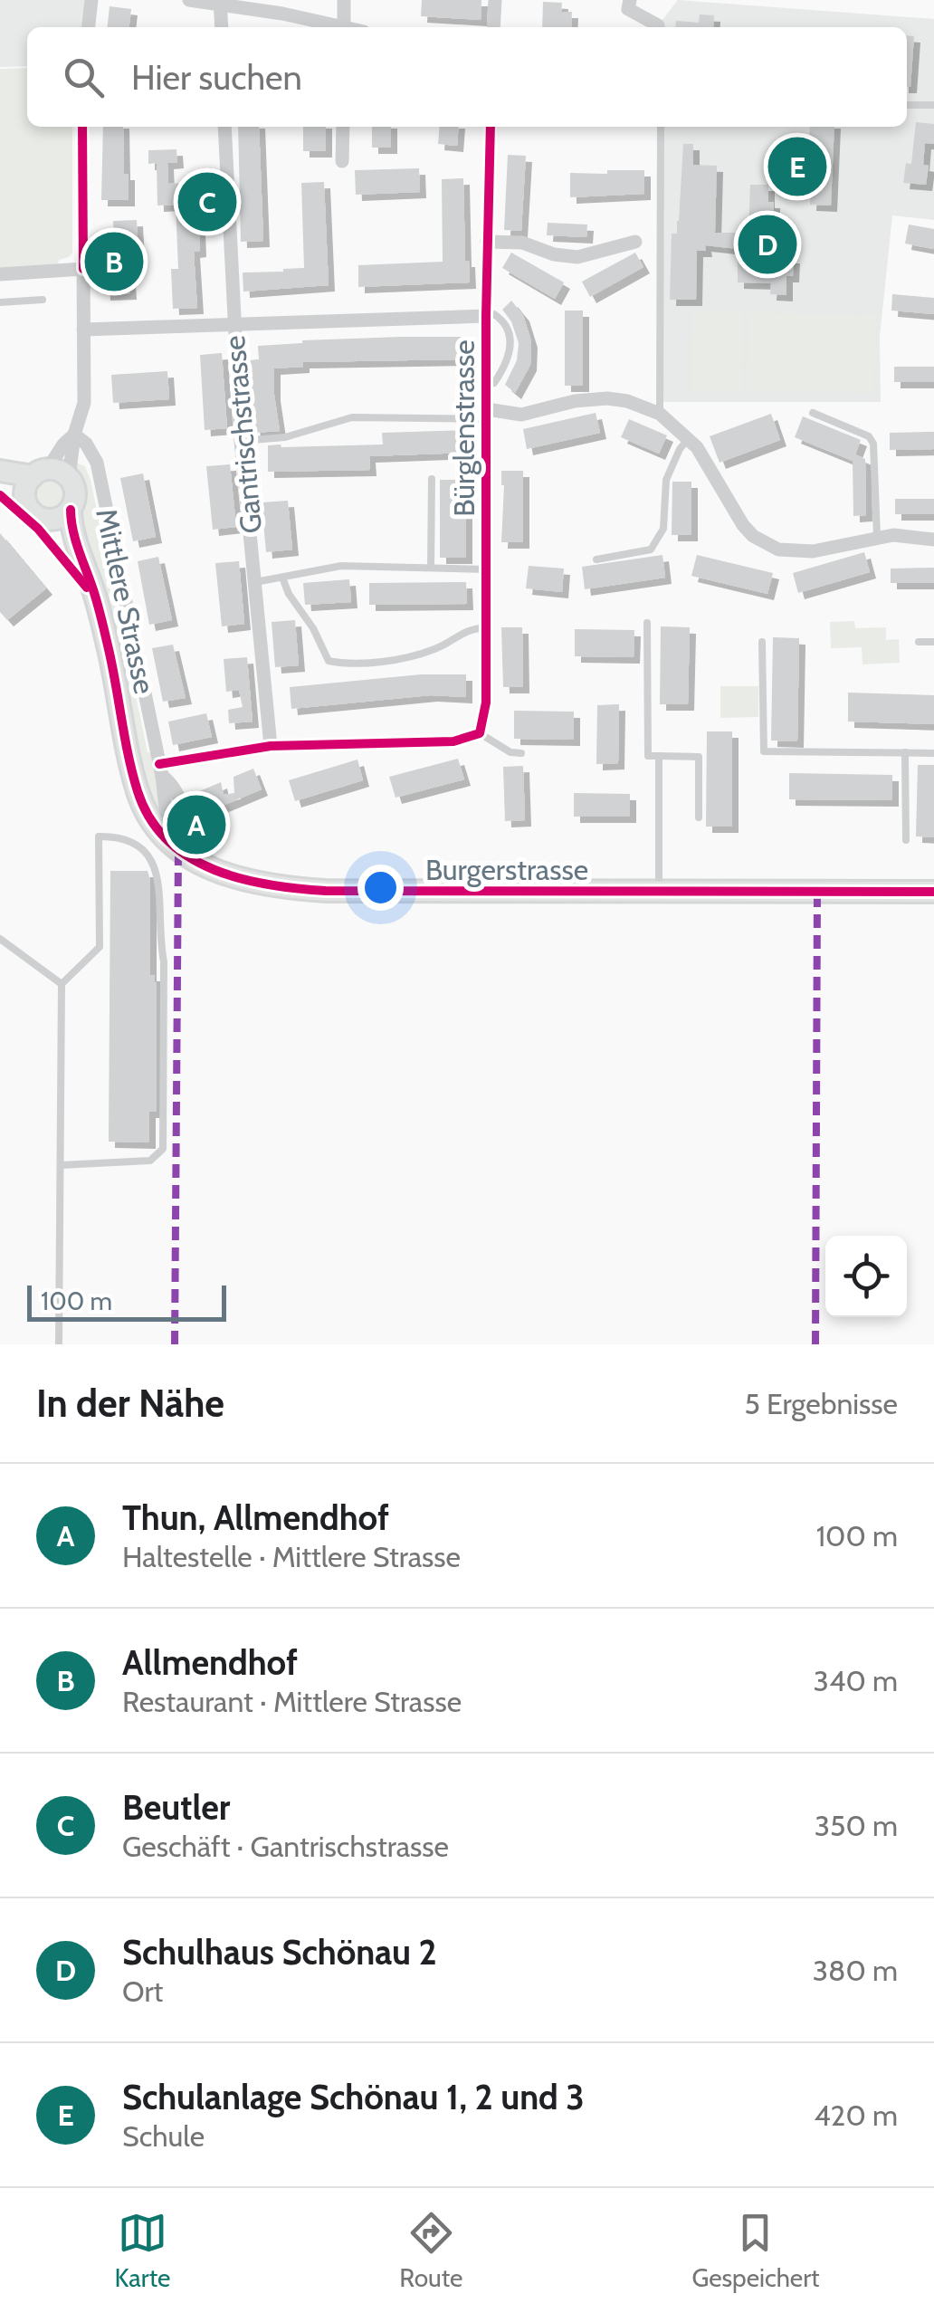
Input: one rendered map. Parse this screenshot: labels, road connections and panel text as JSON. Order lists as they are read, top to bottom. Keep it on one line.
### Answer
{"streets":{"main road":["Burgerstrasse"],"street":["Bürglenstrasse","Gantrischstrasse","Mittlere Strasse"]},"crossings":[["Mittlere Strasse","Burgerstrasse"]],"scale_bar":"100 m","page":{"search":"Hier suchen","pins":["E","C","D","B","A"],"scale":"100 m","heading":["In der Nähe","5 Ergebnisse"],"list":[{"mark":"A","name":"Thun, Allmendhof","note":"Haltestelle · Mittlere Strasse","value":"100 m"},{"mark":"B","name":"Allmendhof","note":"Restaurant · Mittlere Strasse","value":"340 m"},{"mark":"C","name":"Beutler","note":"Geschäft · Gantrischstrasse","value":"350 m"},{"mark":"D","name":"Schulhaus Schönau 2","note":"Ort","value":"380 m"},{"mark":"E","name":"Schulanlage Schönau 1, 2 und 3","note":"Schule","value":"420 m"}],"nav":["Karte","Route","Gespeichert"]}}
